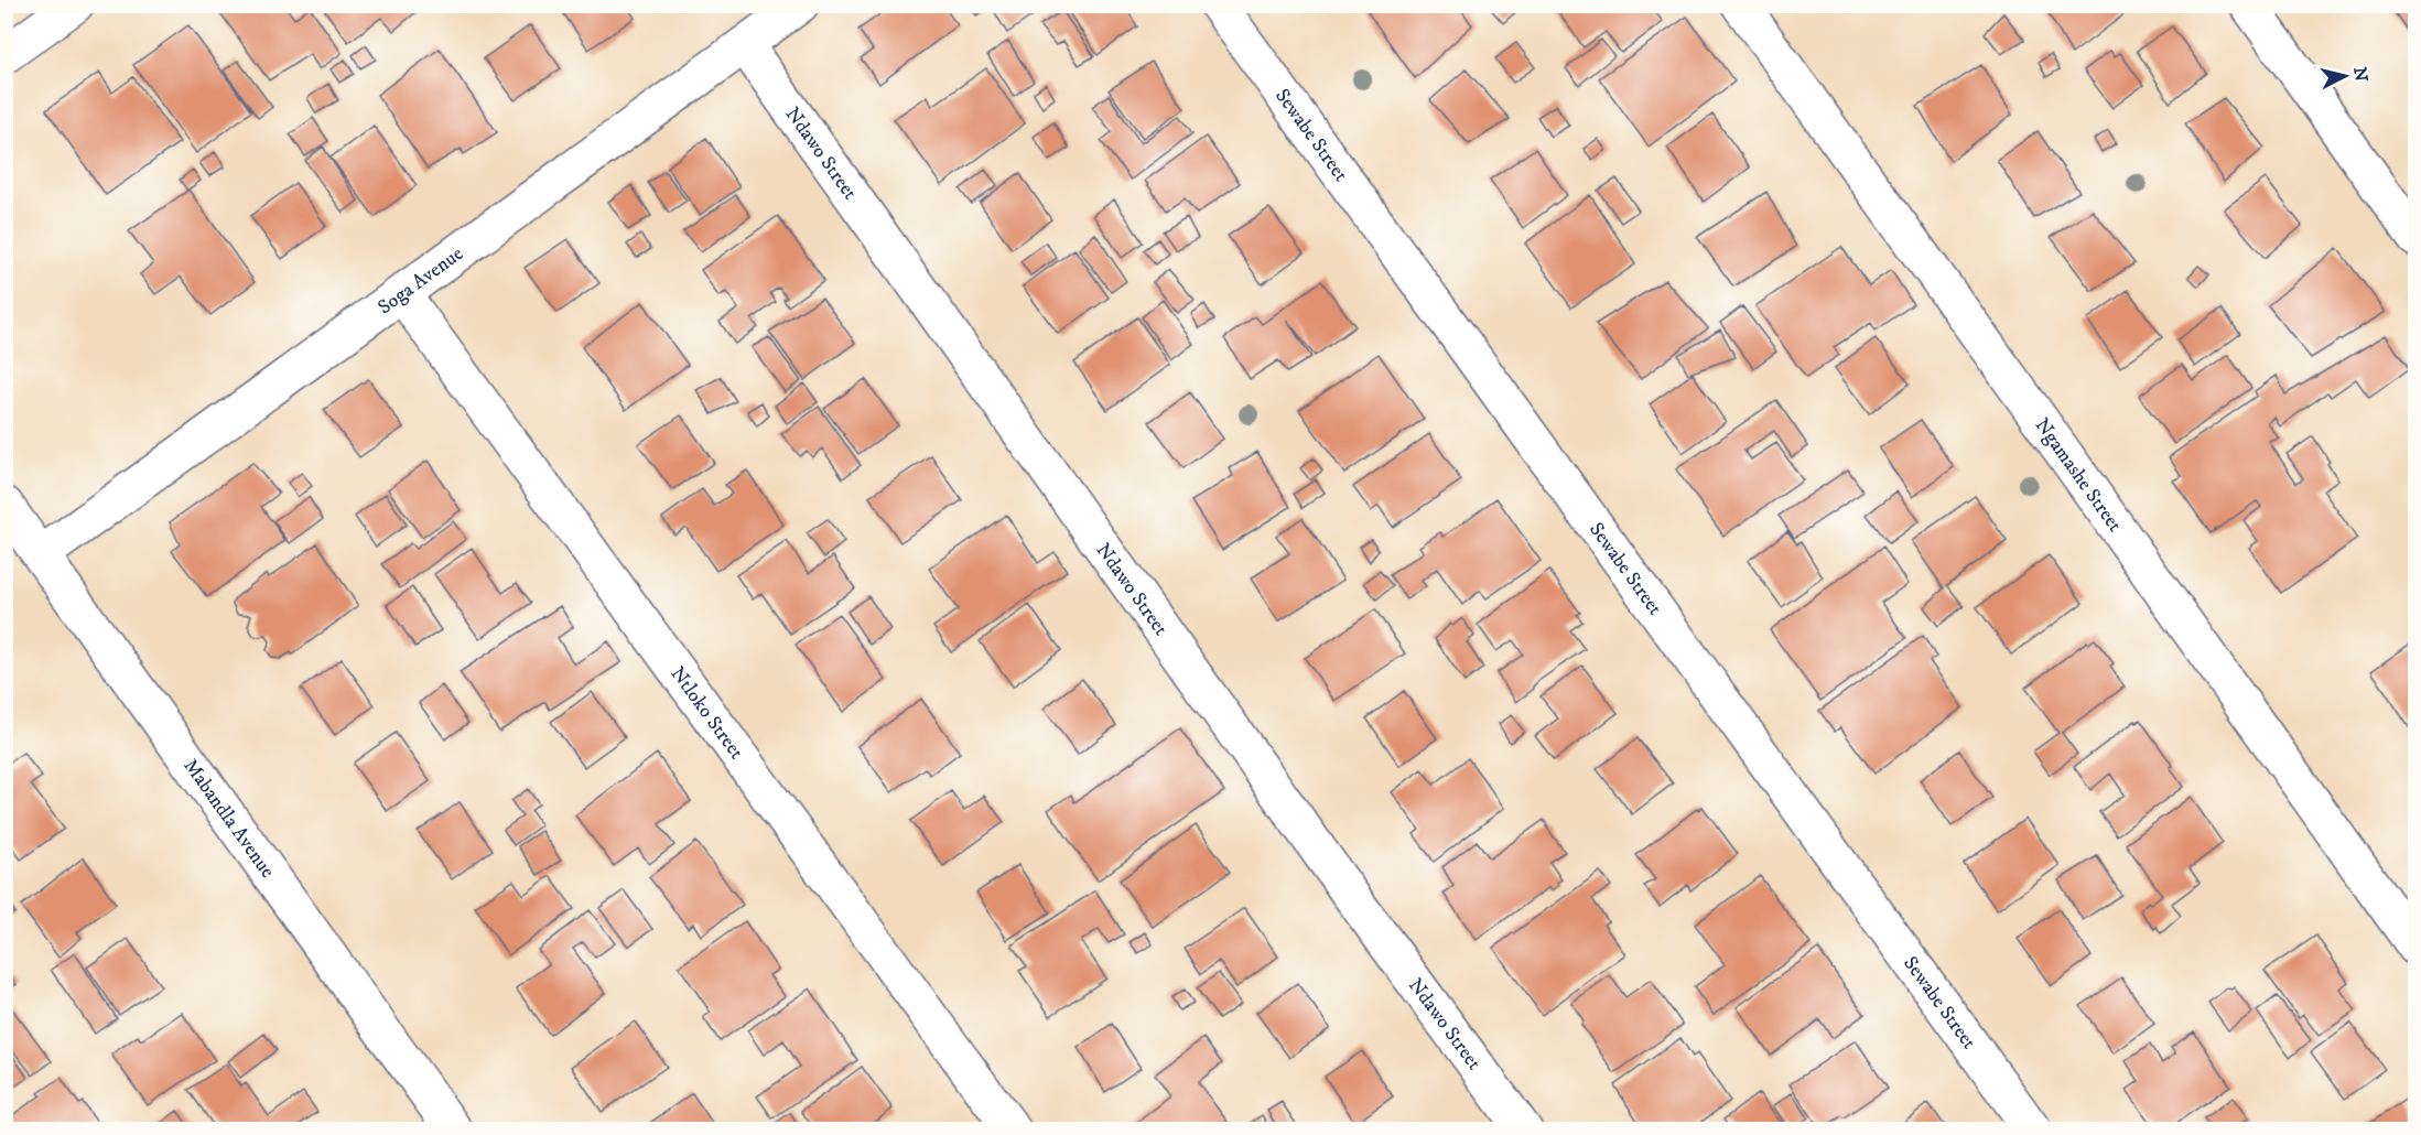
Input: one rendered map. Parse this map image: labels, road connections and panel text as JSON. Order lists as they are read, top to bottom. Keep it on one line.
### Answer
{"streets":{"street":["Sewabe Street","Ndawo Street","Soga Avenue","Ngamashe Street","Ntloko Street","Mabandla Avenue"]},"crossings":[["Ndawo Street","Soga Avenue"],["Soga Avenue","Ntloko Street"],["Soga Avenue","Mabandla Avenue"]],"north":"right"}
